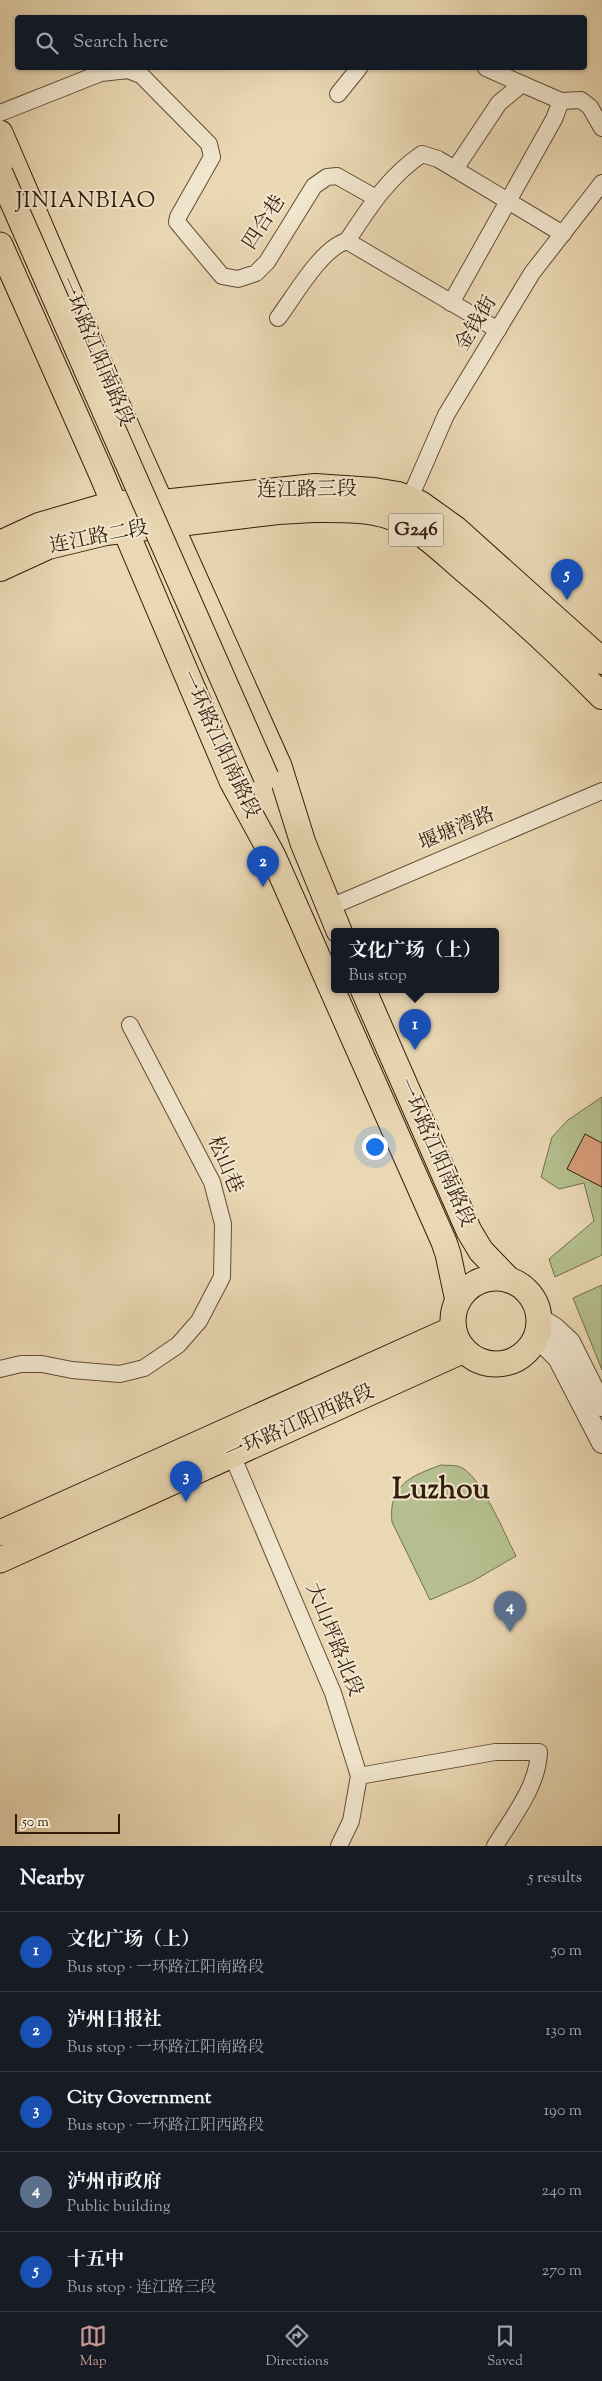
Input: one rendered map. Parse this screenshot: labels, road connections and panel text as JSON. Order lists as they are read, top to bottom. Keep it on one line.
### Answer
{"streets":{"highway":["连江路三段","G246","连江路二段"],"main road":["一环路江阳南路段","一环路江阳西路段"],"street":["四合巷","金钱街","堰塘湾路","松山巷","大山坪路北段"]},"crossings":[["金钱街","连江路三段"],["一环路江阳南路段","连江路三段"],["一环路江阳南路段","连江路二段"],["一环路江阳南路段","堰塘湾路"],["一环路江阳南路段","一环路江阳西路段"],["连江路三段","连江路二段"],["一环路江阳西路段","大山坪路北段"]],"districts":["JINIANBIAO","Luzhou"],"scale_bar":"50 m","page":{"search":"Search here","pins":["5","2","1","3","4"],"popup":["文化广场（上）","Bus stop"],"scale":"50 m","heading":["Nearby","5 results"],"list":[{"mark":"1","name":"文化广场（上）","note":"Bus stop · 一环路江阳南路段","value":"50 m"},{"mark":"2","name":"泸州日报社","note":"Bus stop · 一环路江阳南路段","value":"130 m"},{"mark":"3","name":"City Government","note":"Bus stop · 一环路江阳西路段","value":"190 m"},{"mark":"4","name":"泸州市政府","note":"Public building","value":"240 m"},{"mark":"5","name":"十五中","note":"Bus stop · 连江路三段","value":"270 m"}],"nav":["Map","Directions","Saved"]}}
